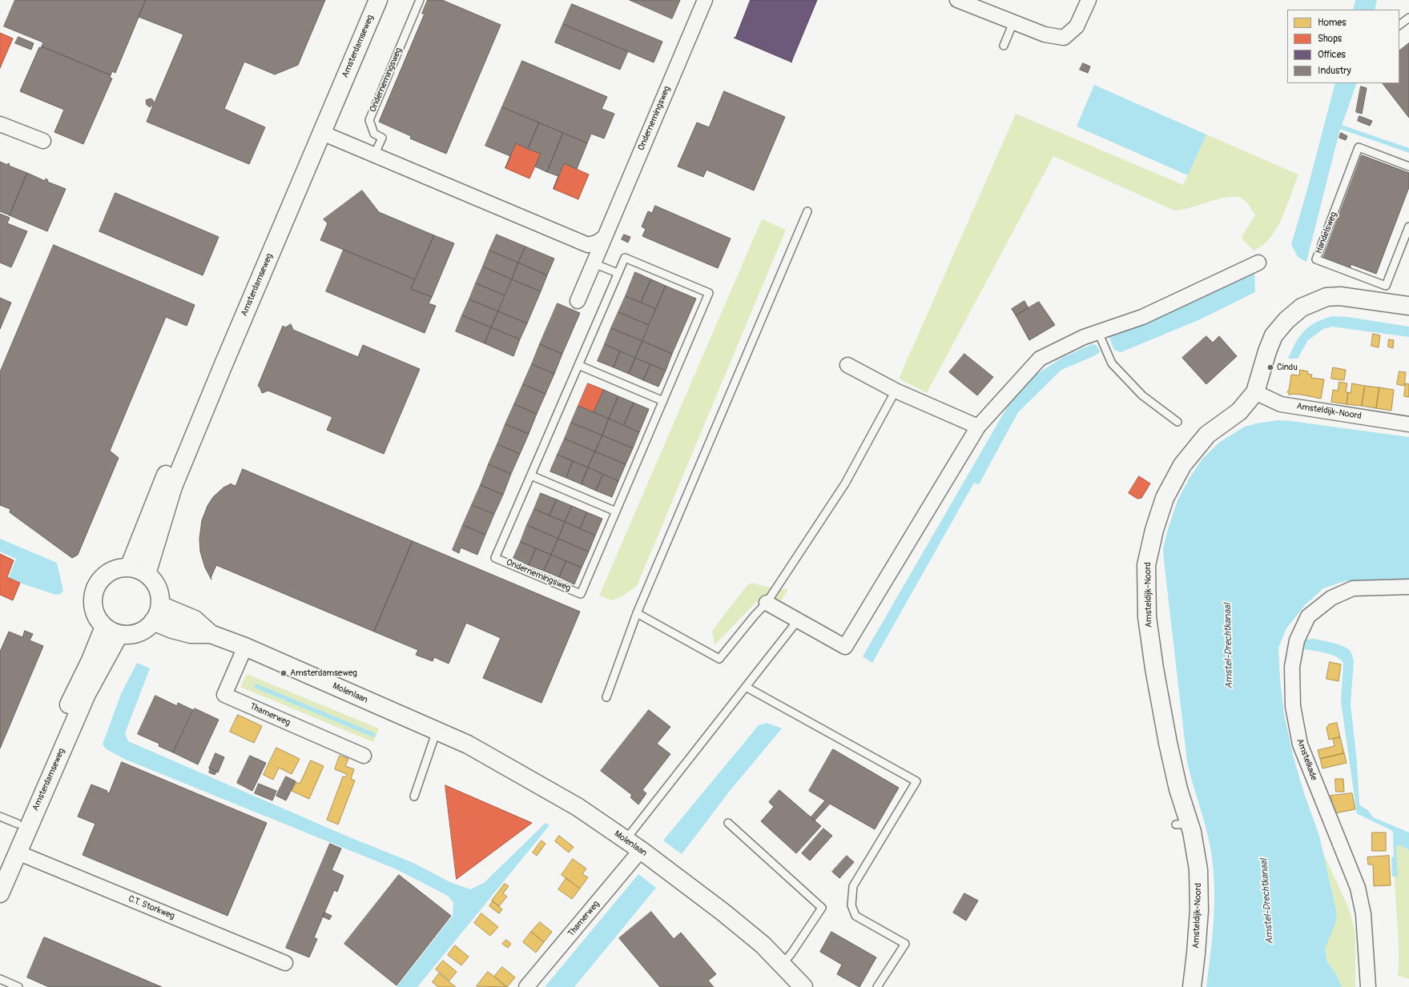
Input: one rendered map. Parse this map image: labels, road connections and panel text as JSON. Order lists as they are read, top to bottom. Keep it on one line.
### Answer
{"streets":{"street":["Amsterdamseweg","Ondernemingsweg","Amsteldijk-Noord","Molenlaan","Thamerweg","Amstelkade","C.T. Storkweg"],"lane":["Handelsweg"]},"crossings":[["Amsterdamseweg","Molenlaan"],["Amsterdamseweg","C.T. Storkweg"],["Molenlaan","Thamerweg"]],"water":["Amstel-Drechtkanaal"],"places":["Cindu","Amsterdamseweg"],"legend":["Homes","Shops","Offices","Industry"]}
